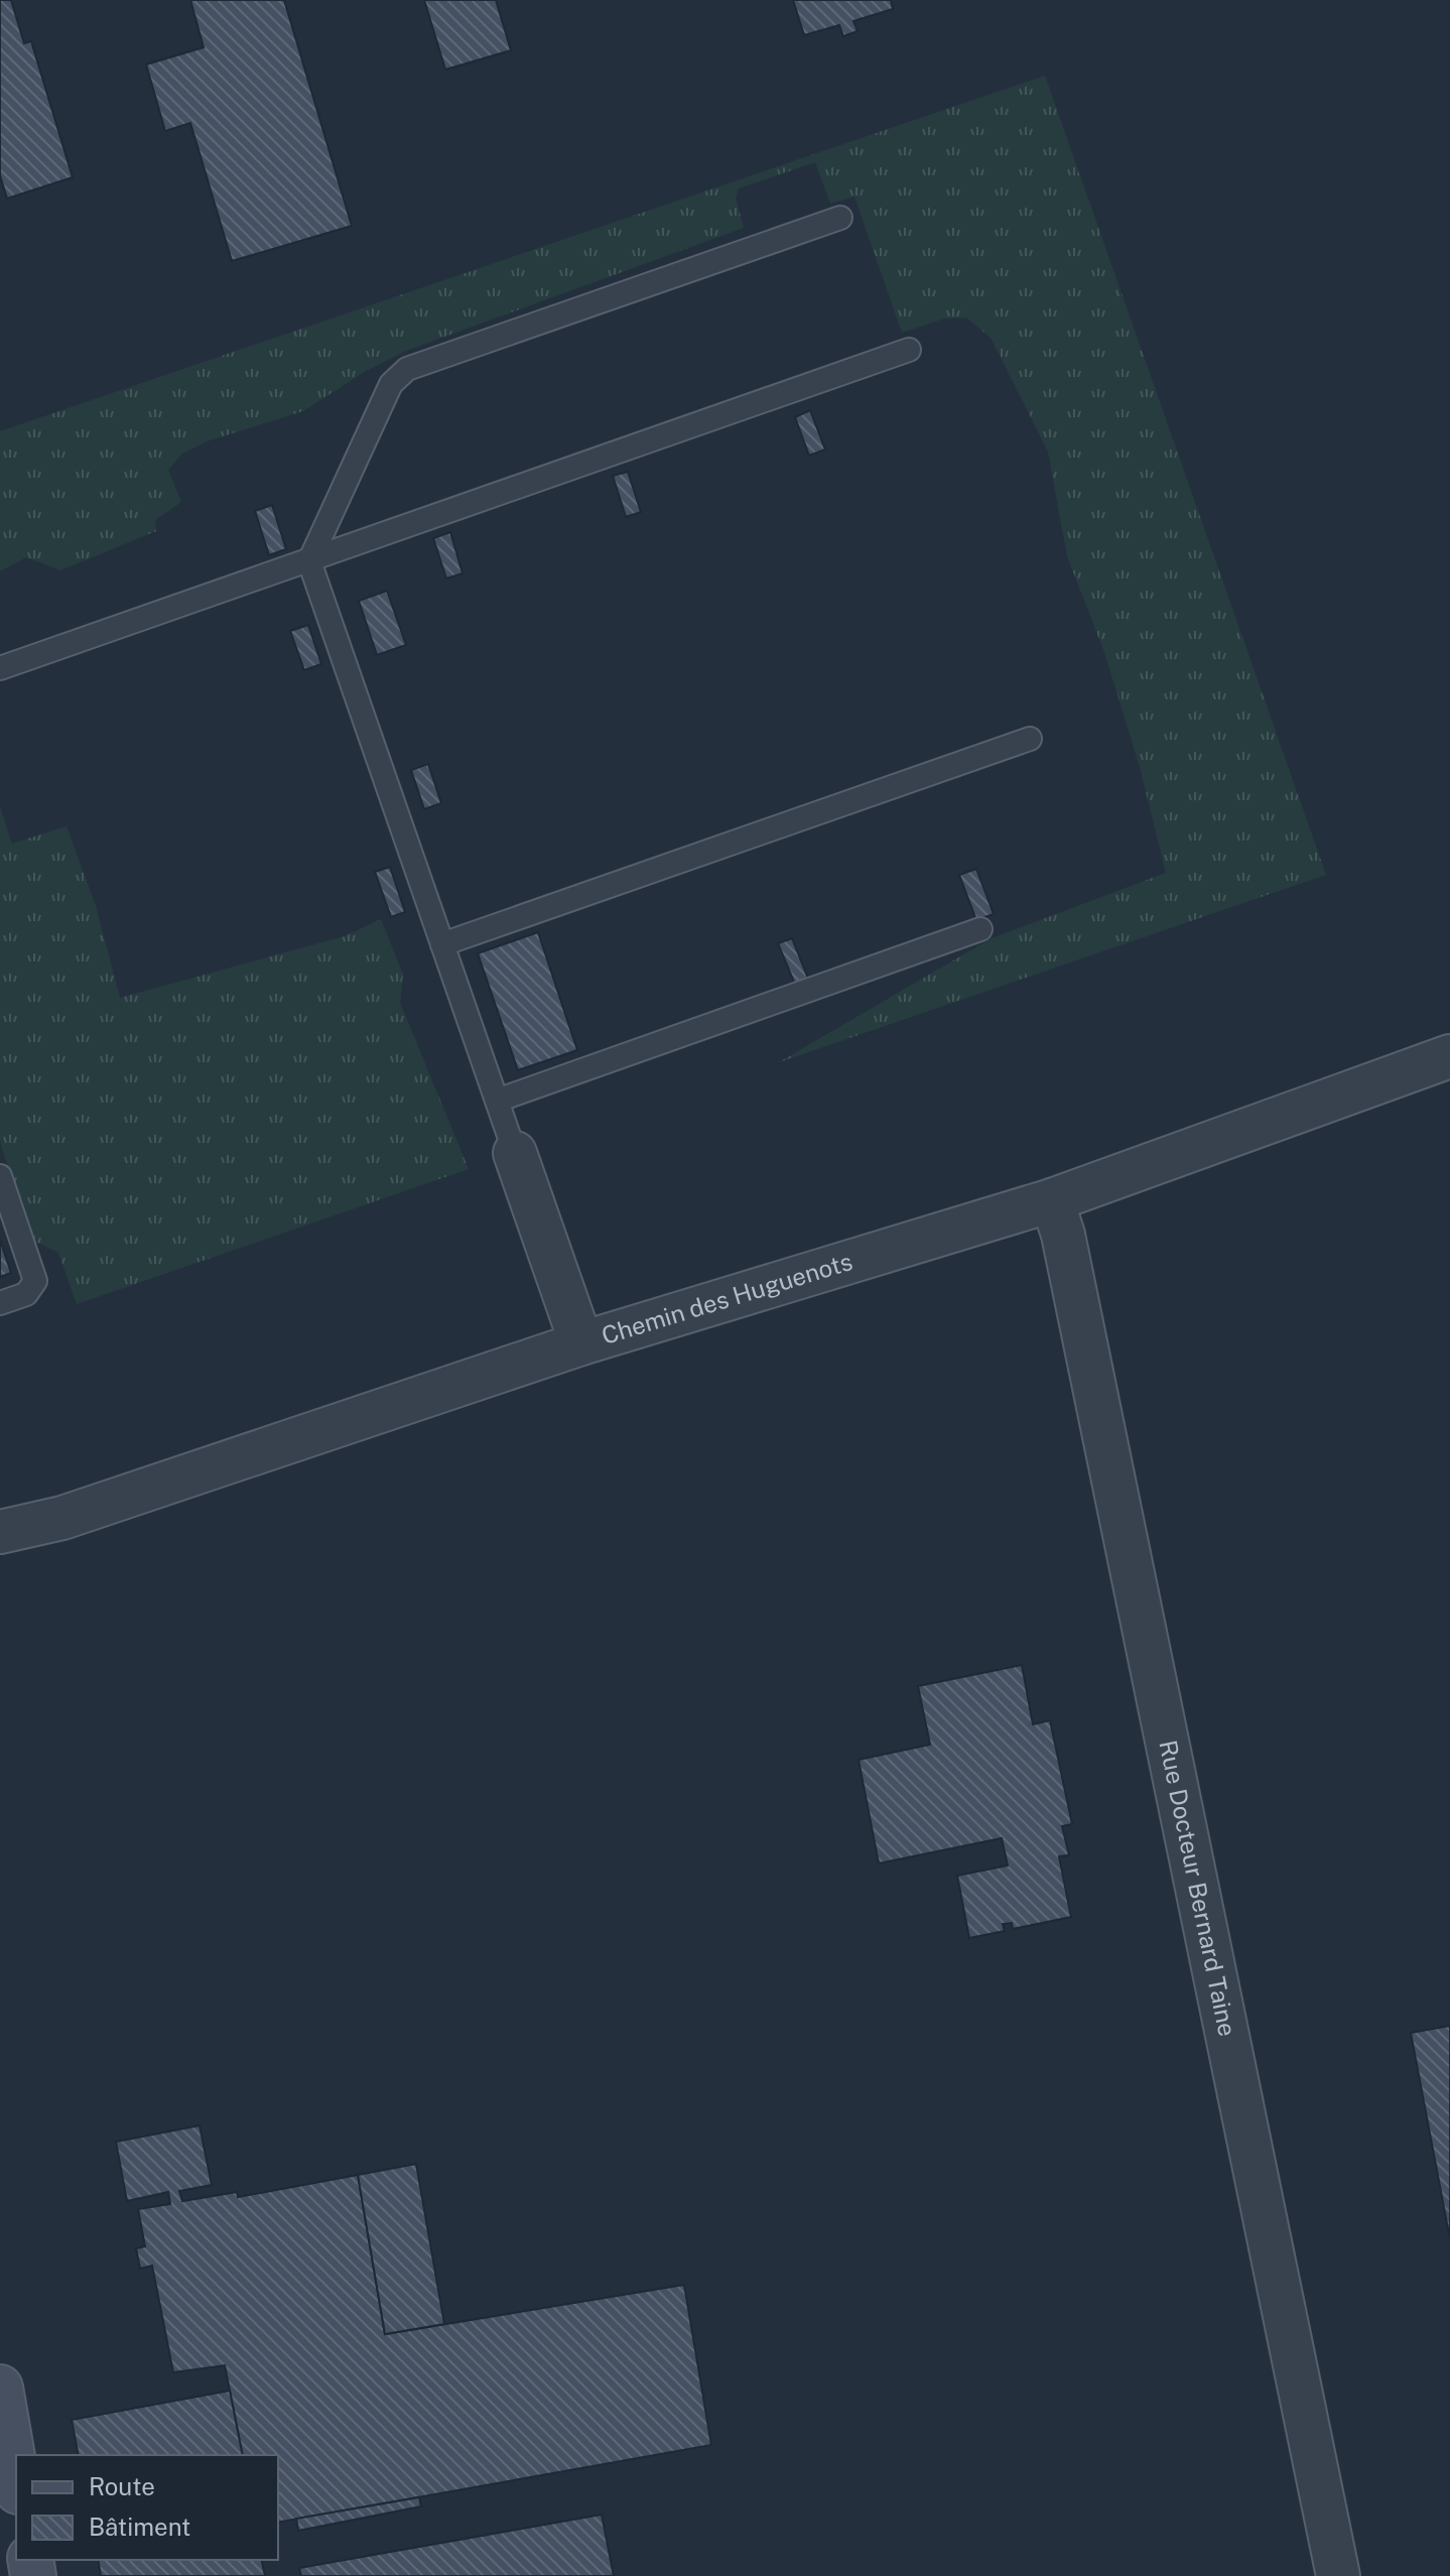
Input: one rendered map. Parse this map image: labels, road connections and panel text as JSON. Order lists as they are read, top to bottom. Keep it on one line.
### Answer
{"streets":{"street":["Chemin des Huguenots","Rue Docteur Bernard Taine"]},"crossings":[["Chemin des Huguenots","Rue Docteur Bernard Taine"]],"legend":["Route","Bâtiment"]}
